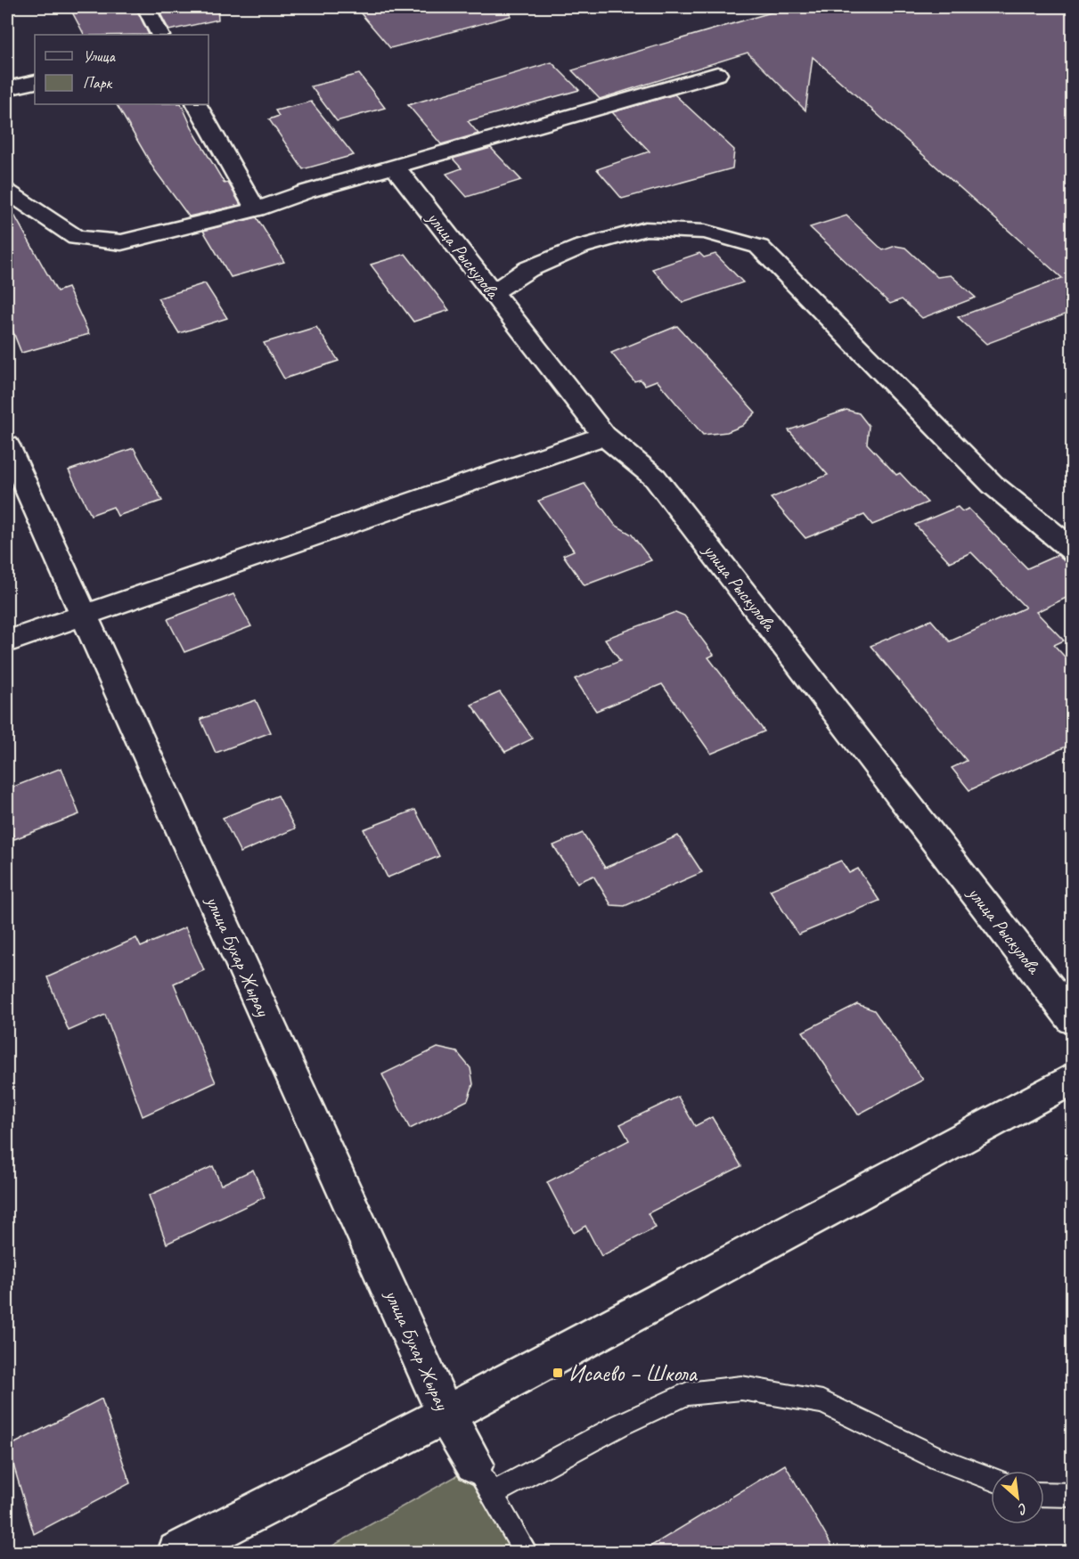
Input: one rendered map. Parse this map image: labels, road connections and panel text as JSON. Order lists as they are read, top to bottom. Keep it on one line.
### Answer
{"streets":{"street":["улица Рыскулова","улица Бухар Жырау"]},"places":{"transit":["Исаево – Школа"]},"legend":["Улица","Парк"],"north":"bottom right"}
